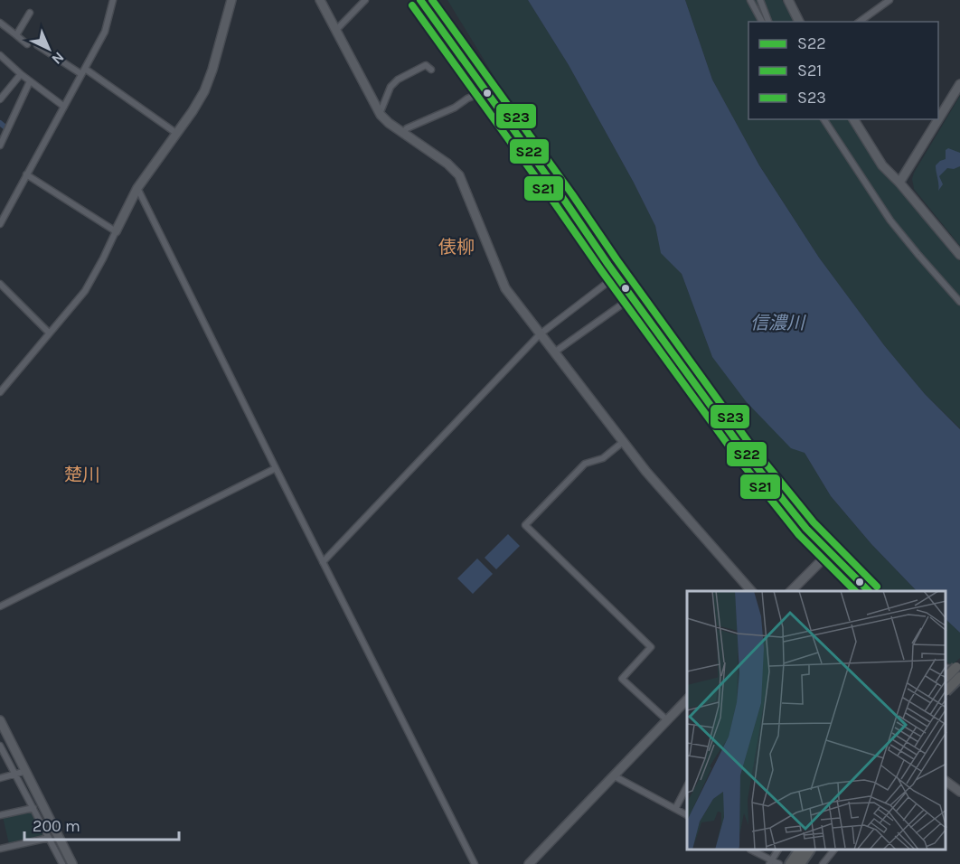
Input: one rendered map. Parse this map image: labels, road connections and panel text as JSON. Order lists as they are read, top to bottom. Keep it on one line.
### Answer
{"districts":["俵柳","楚川"],"water":["信濃川"],"lines":["transit line S22","transit line S23","transit line S21"],"legend":["S22","S21","S23"],"scale_bar":"200 m","north":"bottom right"}
